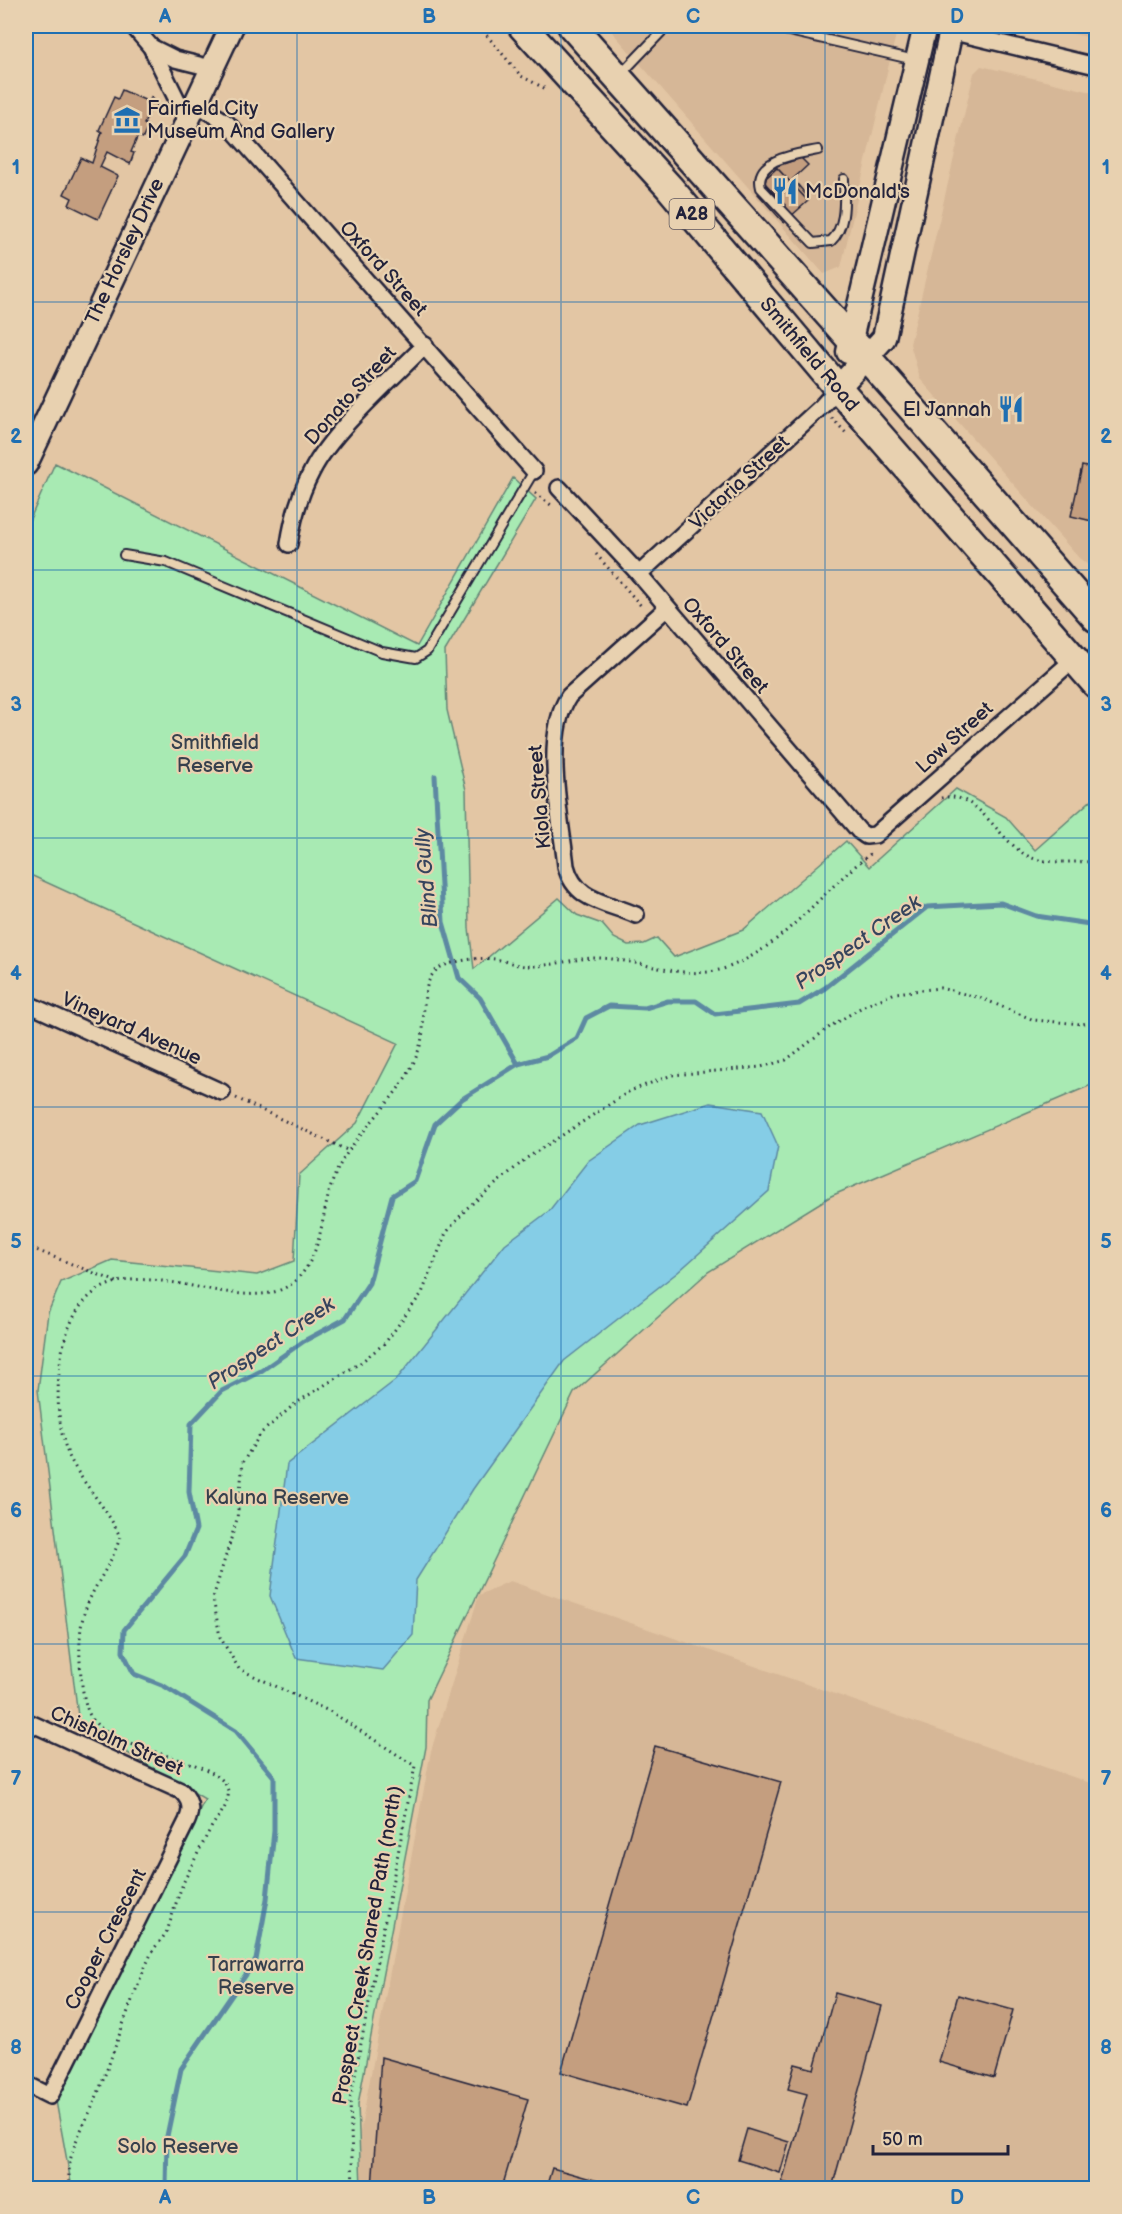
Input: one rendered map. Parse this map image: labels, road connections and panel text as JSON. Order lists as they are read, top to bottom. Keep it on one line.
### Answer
{"streets":{"highway":["A28","Smithfield Road"],"main road":["The Horsley Drive","Victoria Street"],"street":["Oxford Street","Donato Street","Low Street","Kiola Street","Vineyard Avenue","Chisholm Street","Cooper Crescent"],"path":["Prospect Creek Shared Path (north)"]},"crossings":[["The Horsley Drive","Oxford Street"],["Oxford Street","Donato Street"],["Oxford Street","Victoria Street"],["Oxford Street","Low Street"],["Oxford Street","Kiola Street"],["Smithfield Road","Victoria Street"],["Smithfield Road","Low Street"],["Chisholm Street","Cooper Crescent"]],"water":["Blind Gully","Prospect Creek"],"parks":["Smithfield Reserve","Kaluna Reserve","Tarrawarra Reserve","Solo Reserve"],"places":{"museum":["Fairfield City Museum And Gallery"],"restaurant":["McDonald's","El Jannah"]},"scale_bar":"50 m","grid":{"columns":["A","B","C","D"],"rows":["1","2","3","4","5","6","7","8"]}}
